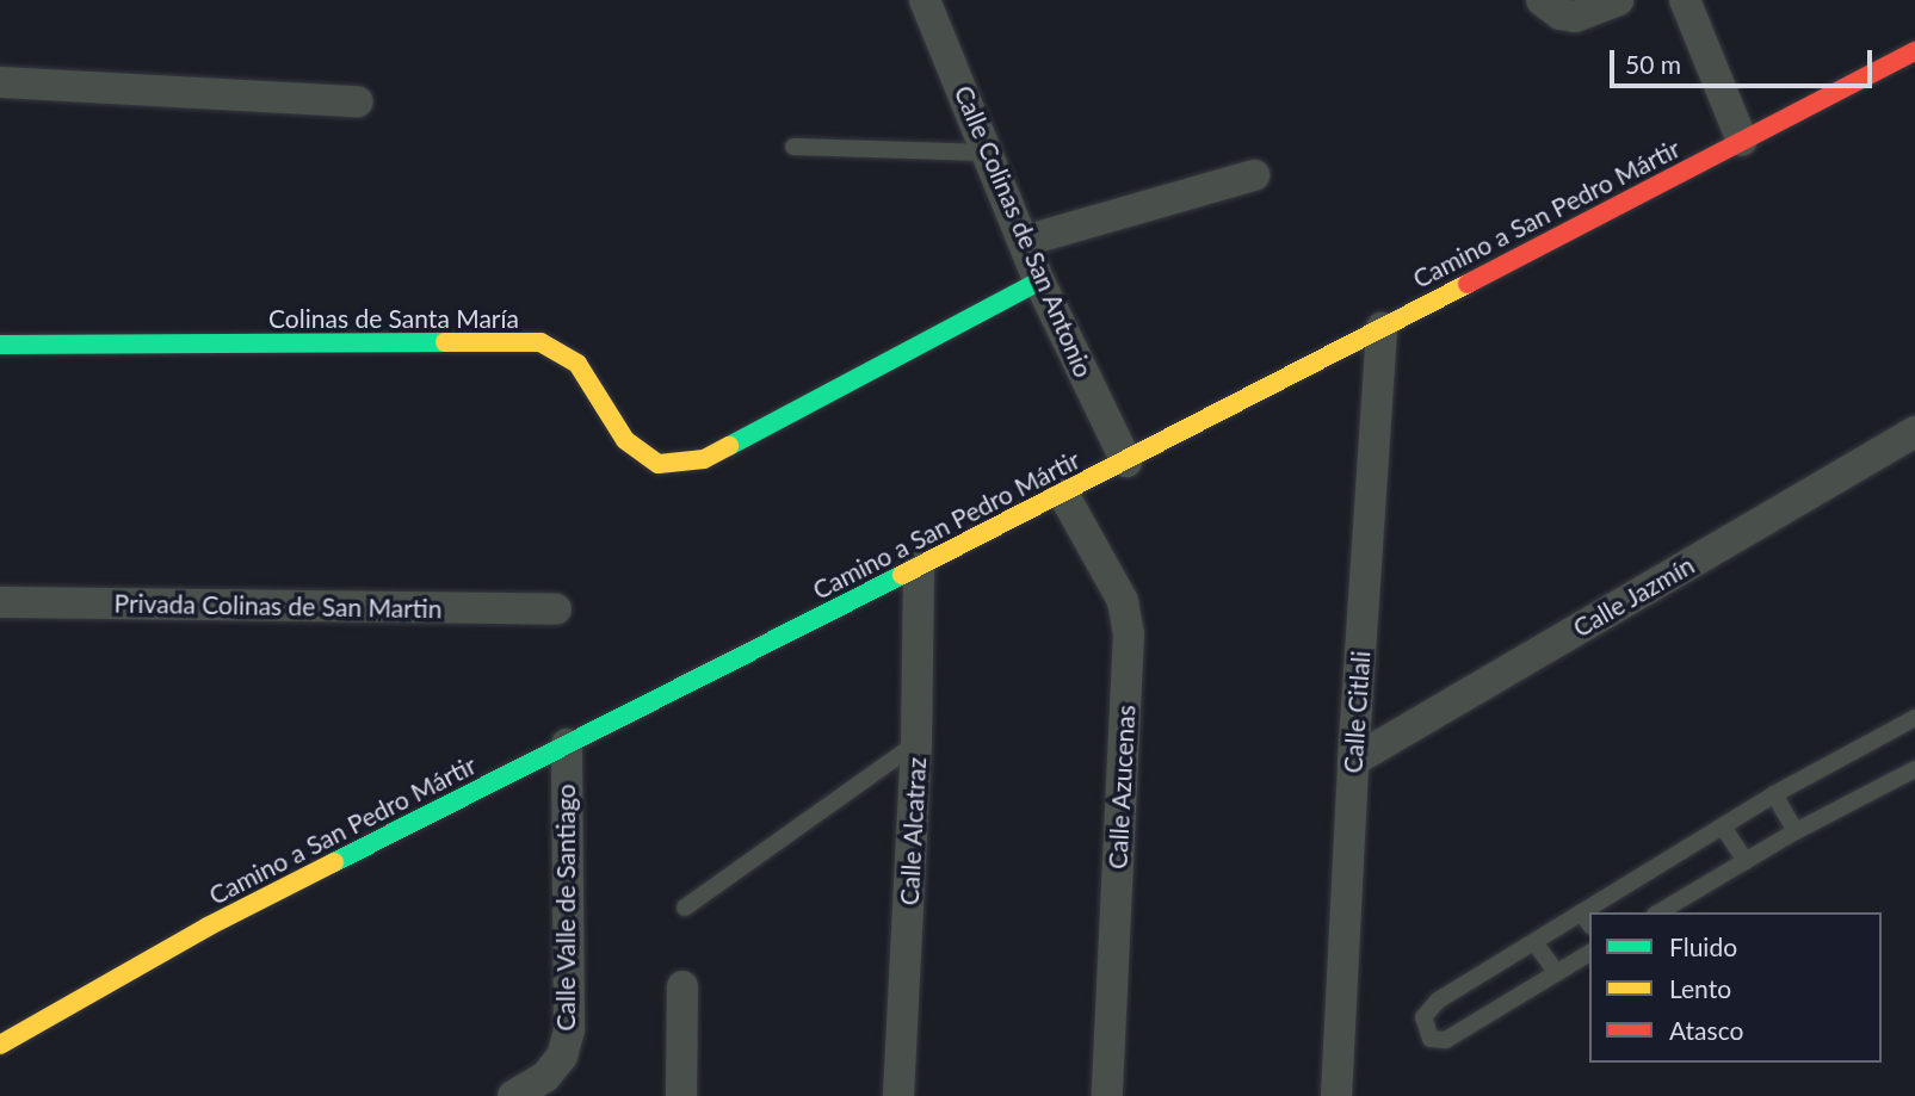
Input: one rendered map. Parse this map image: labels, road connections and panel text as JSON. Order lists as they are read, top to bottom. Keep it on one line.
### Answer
{"streets":{"street":["Camino a San Pedro Mártir","Calle Colinas de San Antonio","Colinas de Santa María","Calle Jazmín","Privada Colinas de San Martin","Calle Citlali","Calle Azucenas","Calle Alcatraz","Calle Valle de Santiago"]},"crossings":[["Camino a San Pedro Mártir","Calle Colinas de San Antonio"],["Camino a San Pedro Mártir","Calle Citlali"],["Camino a San Pedro Mártir","Calle Azucenas"],["Camino a San Pedro Mártir","Calle Alcatraz"],["Camino a San Pedro Mártir","Calle Valle de Santiago"],["Calle Colinas de San Antonio","Colinas de Santa María"],["Calle Jazmín","Calle Citlali"]],"legend":["Fluido","Lento","Atasco"],"scale_bar":"50 m"}
